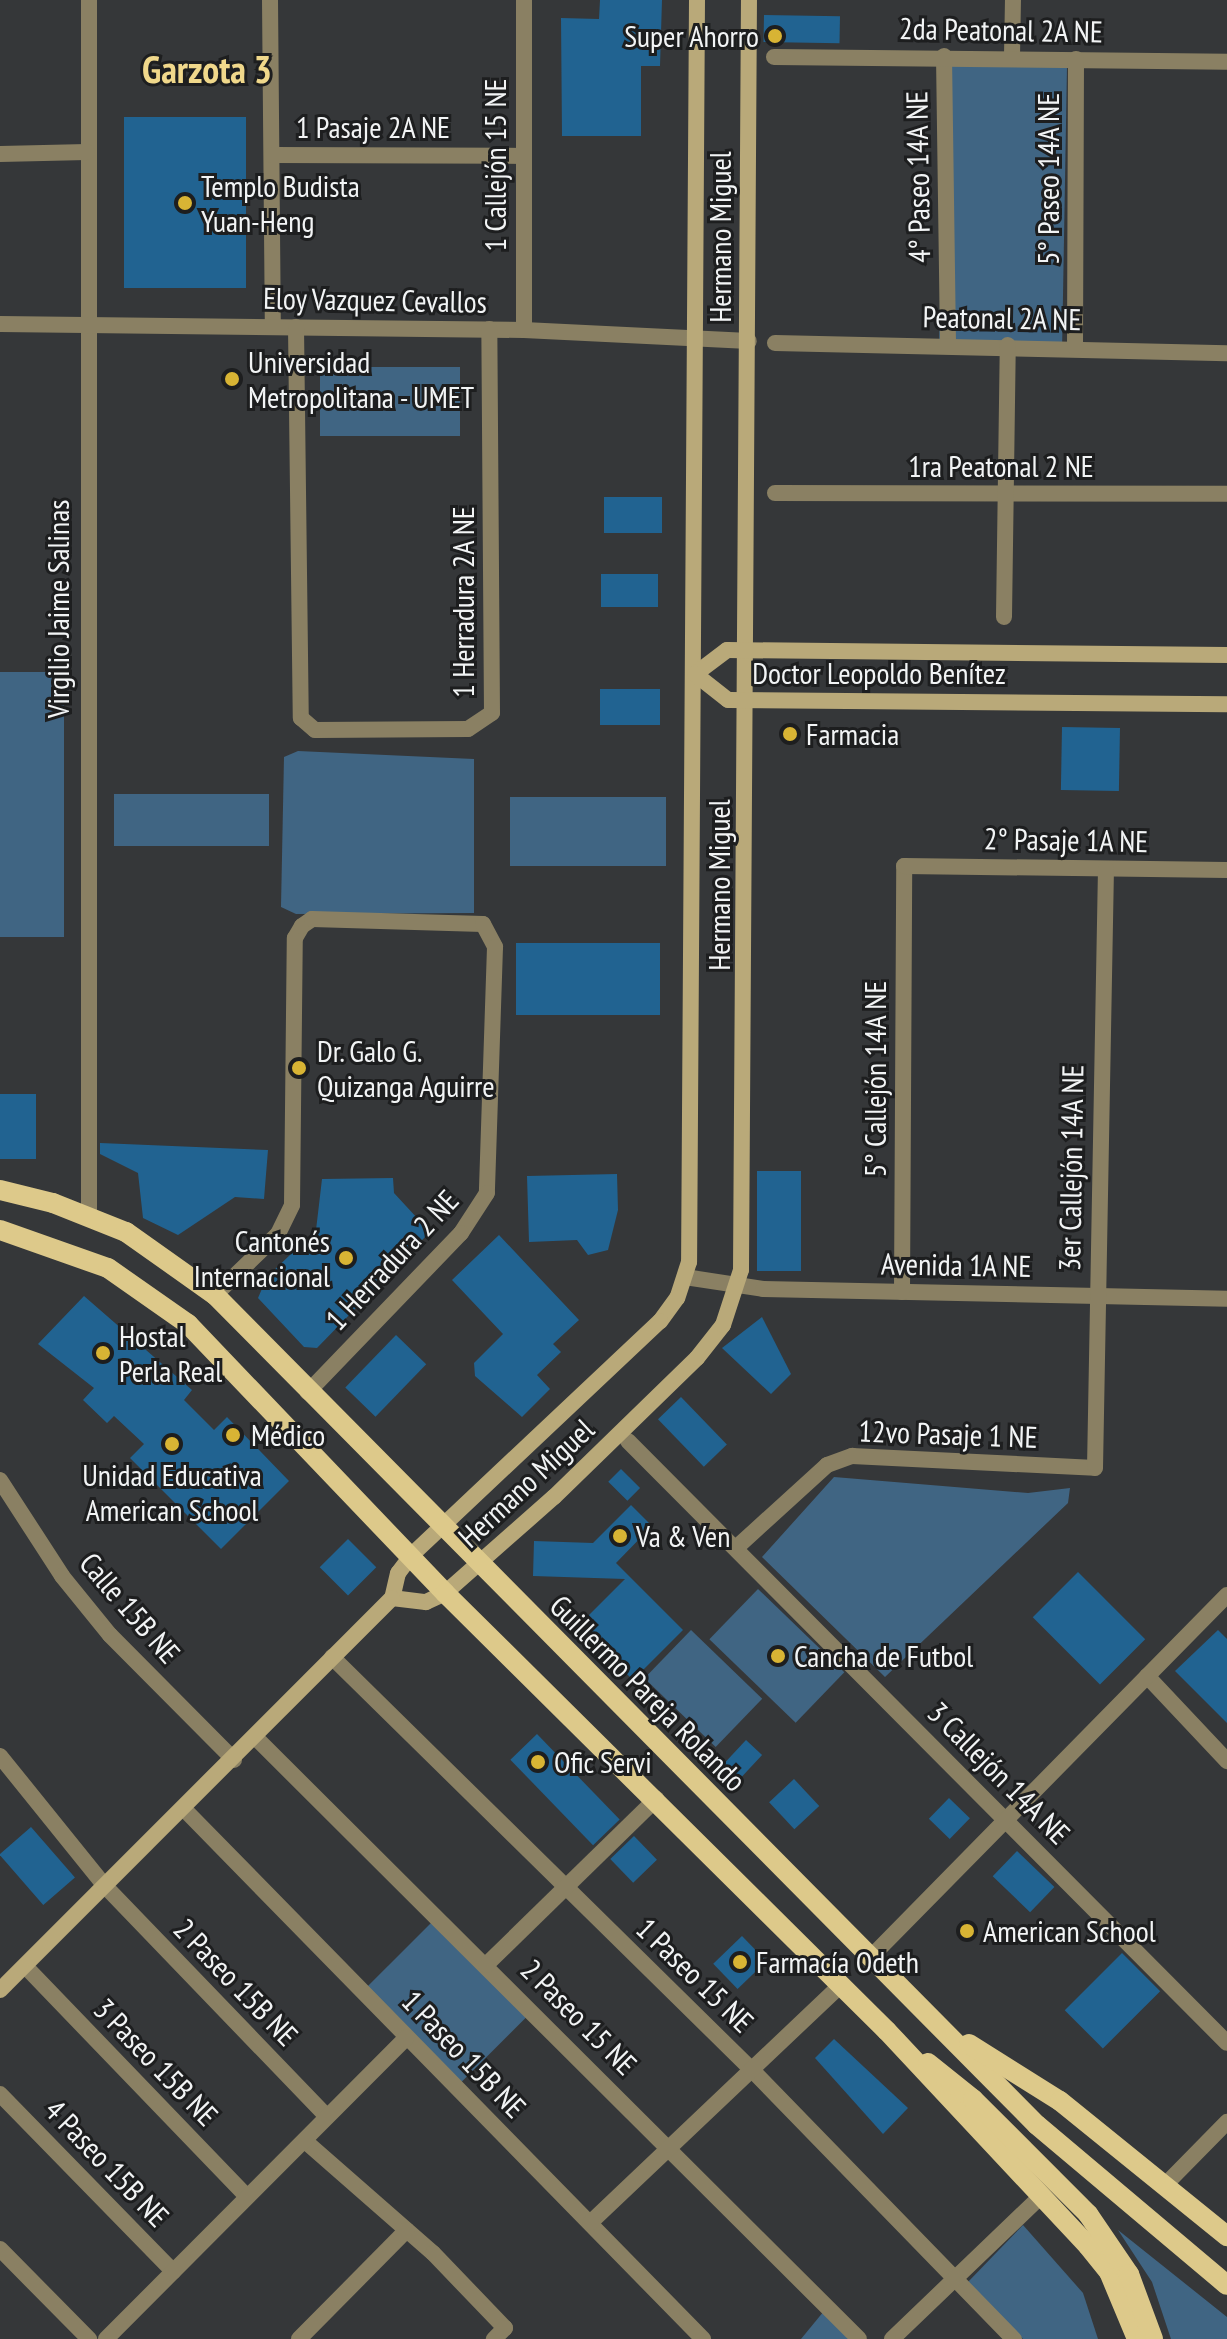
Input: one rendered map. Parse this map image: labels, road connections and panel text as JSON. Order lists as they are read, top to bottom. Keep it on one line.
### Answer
{"streets":{"main road":["Guillermo Pareja Rolando"],"street":["2da Peatonal 2A NE","1 Pasaje 2A NE","1 Callejón 15 NE","4° Paseo 14A NE","5° Paseo 14A NE","Hermano Miguel","Eloy Vazquez Cevallos","Peatonal 2A NE","1ra Peatonal 2 NE","1 Herradura 2A NE","Virgilio Jaime Salinas","Doctor Leopoldo Benítez","2° Pasaje 1A NE","5° Callejón 14A NE","3er Callejón 14A NE","1 Herradura 2 NE","Avenida 1A NE","12vo Pasaje 1 NE","Calle 15B NE","3 Callejón 14A NE","1 Paseo 15 NE","2 Paseo 15B NE","2 Paseo 15 NE","1 Paseo 15B NE","3 Paseo 15B NE","4 Paseo 15B NE"]},"crossings":[["2da Peatonal 2A NE","4° Paseo 14A NE"],["2da Peatonal 2A NE","5° Paseo 14A NE"],["1 Pasaje 2A NE","1 Callejón 15 NE"],["1 Callejón 15 NE","Eloy Vazquez Cevallos"],["4° Paseo 14A NE","Peatonal 2A NE"],["5° Paseo 14A NE","Peatonal 2A NE"],["Hermano Miguel","Eloy Vazquez Cevallos"],["Hermano Miguel","Doctor Leopoldo Benítez"],["Hermano Miguel","Avenida 1A NE"],["Hermano Miguel","Calle 15B NE"],["Hermano Miguel","Guillermo Pareja Rolando"],["Hermano Miguel","1 Paseo 15 NE"],["Hermano Miguel","2 Paseo 15B NE"],["Hermano Miguel","2 Paseo 15 NE"],["Hermano Miguel","1 Paseo 15B NE"],["Hermano Miguel","3 Paseo 15B NE"],["Eloy Vazquez Cevallos","1 Herradura 2A NE"],["Eloy Vazquez Cevallos","Virgilio Jaime Salinas"],["Virgilio Jaime Salinas","Guillermo Pareja Rolando"],["2° Pasaje 1A NE","5° Callejón 14A NE"],["2° Pasaje 1A NE","3er Callejón 14A NE"],["5° Callejón 14A NE","Avenida 1A NE"],["3er Callejón 14A NE","Avenida 1A NE"],["3er Callejón 14A NE","12vo Pasaje 1 NE"],["1 Herradura 2 NE","Guillermo Pareja Rolando"],["12vo Pasaje 1 NE","3 Callejón 14A NE"]],"districts":["Garzota 3"],"places":["Super Ahorro","Templo Budista Yuan-Heng","Universidad Metropolitana - UMET","Farmacia","Dr. Galo G. Quizanga Aguirre","Cantonés Internacional","Hostal Perla Real","Médico","Unidad Educativa American School","Va & Ven","Cancha de Futbol","Ofic Servi","American School","Farmacía Odeth"]}
